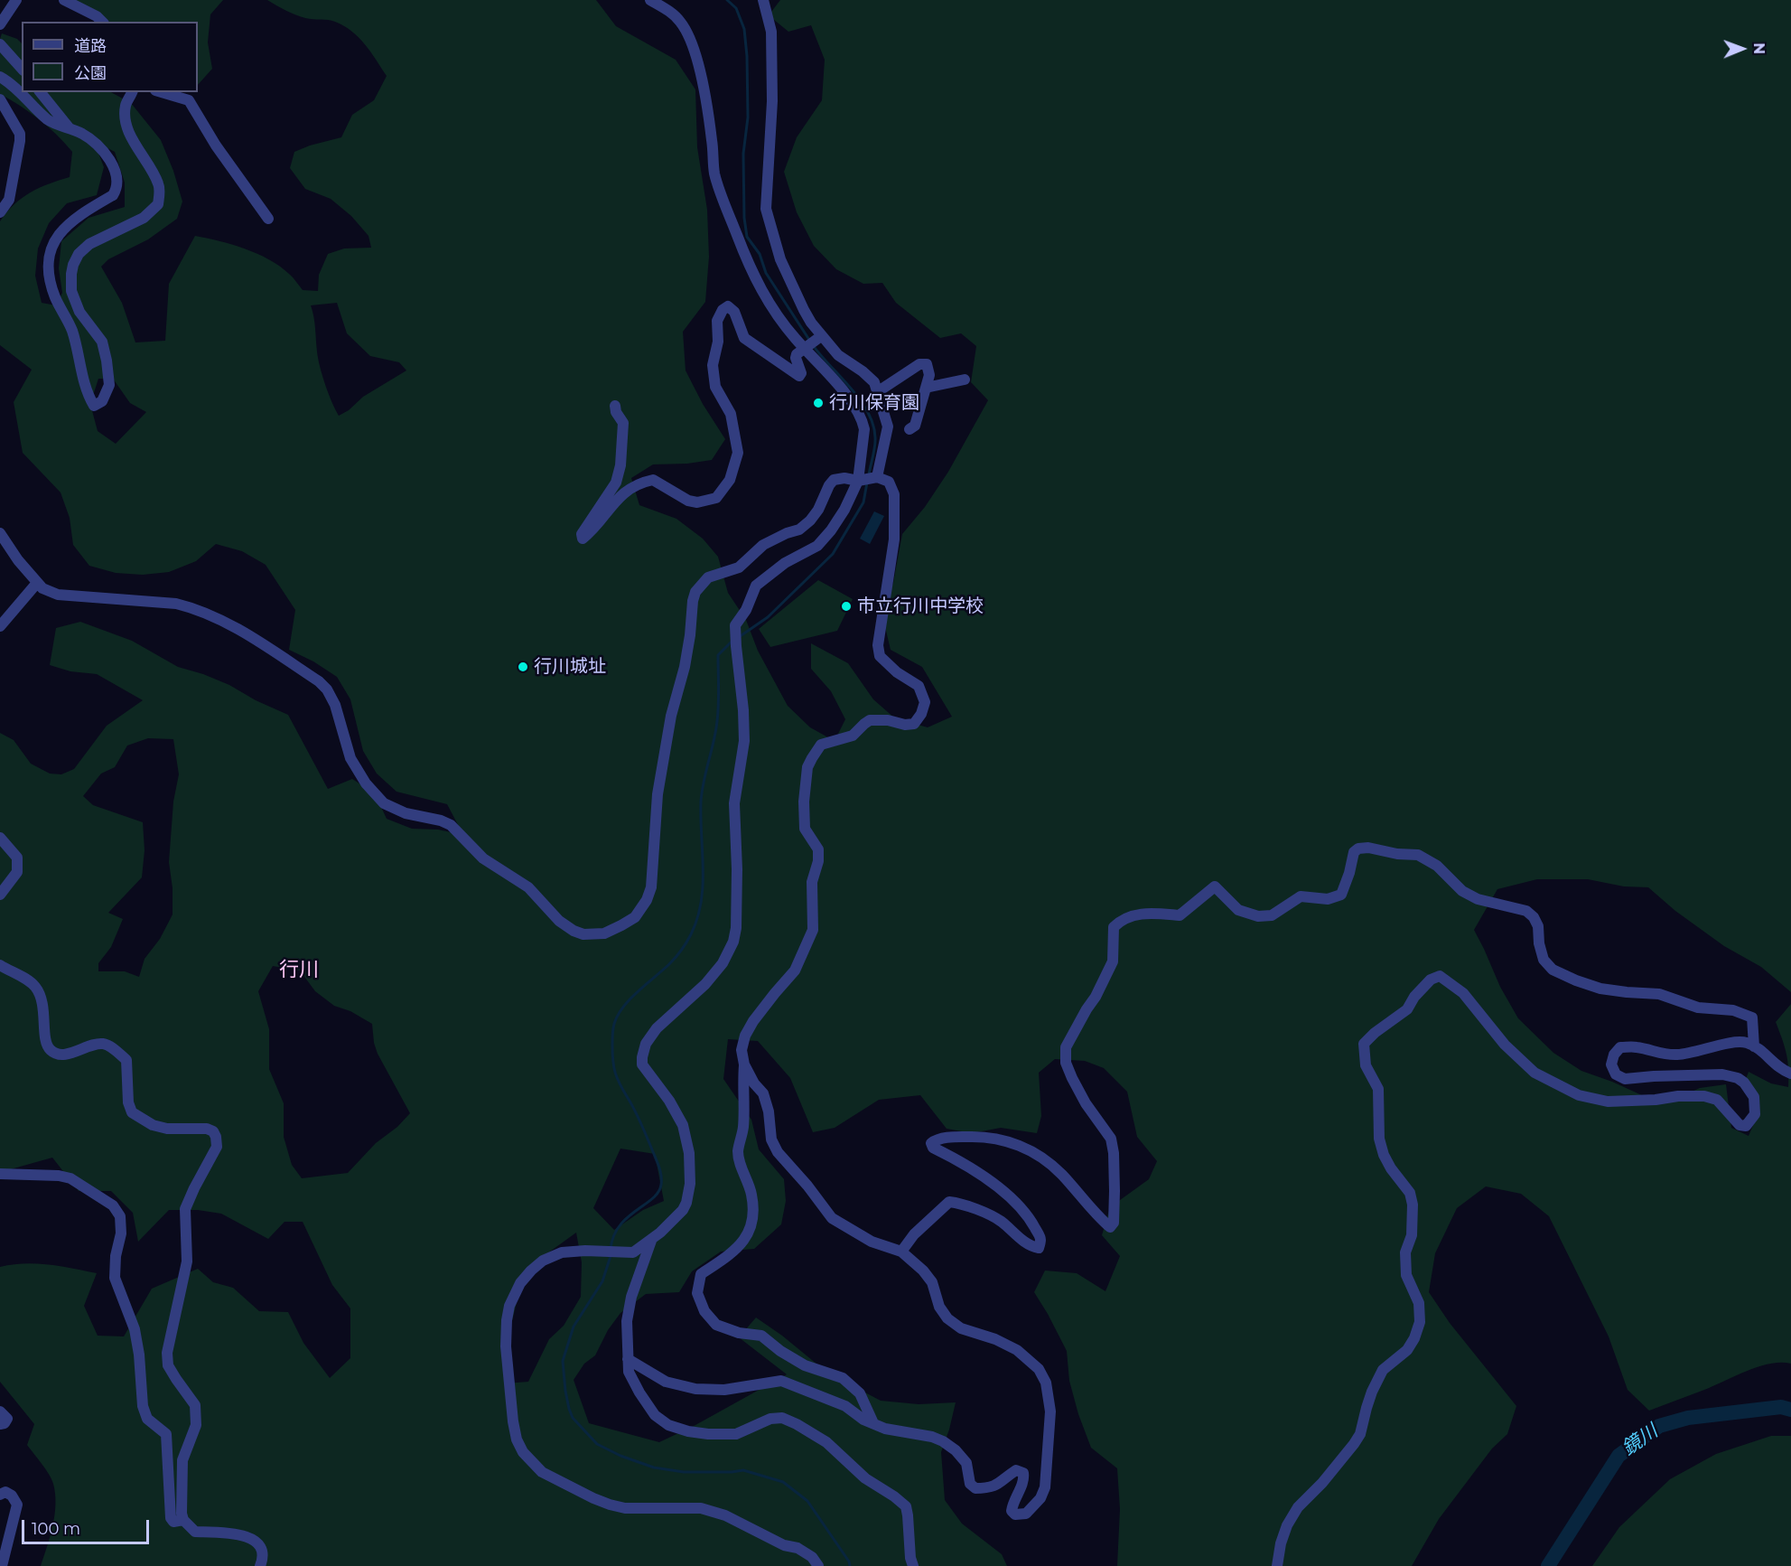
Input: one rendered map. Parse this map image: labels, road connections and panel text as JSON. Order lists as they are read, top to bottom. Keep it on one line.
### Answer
{"districts":["行川"],"water":["鏡川"],"places":["行川保育園","市立行川中学校","行川城址"],"legend":["道路","公園"],"scale_bar":"100 m","north":"right"}
